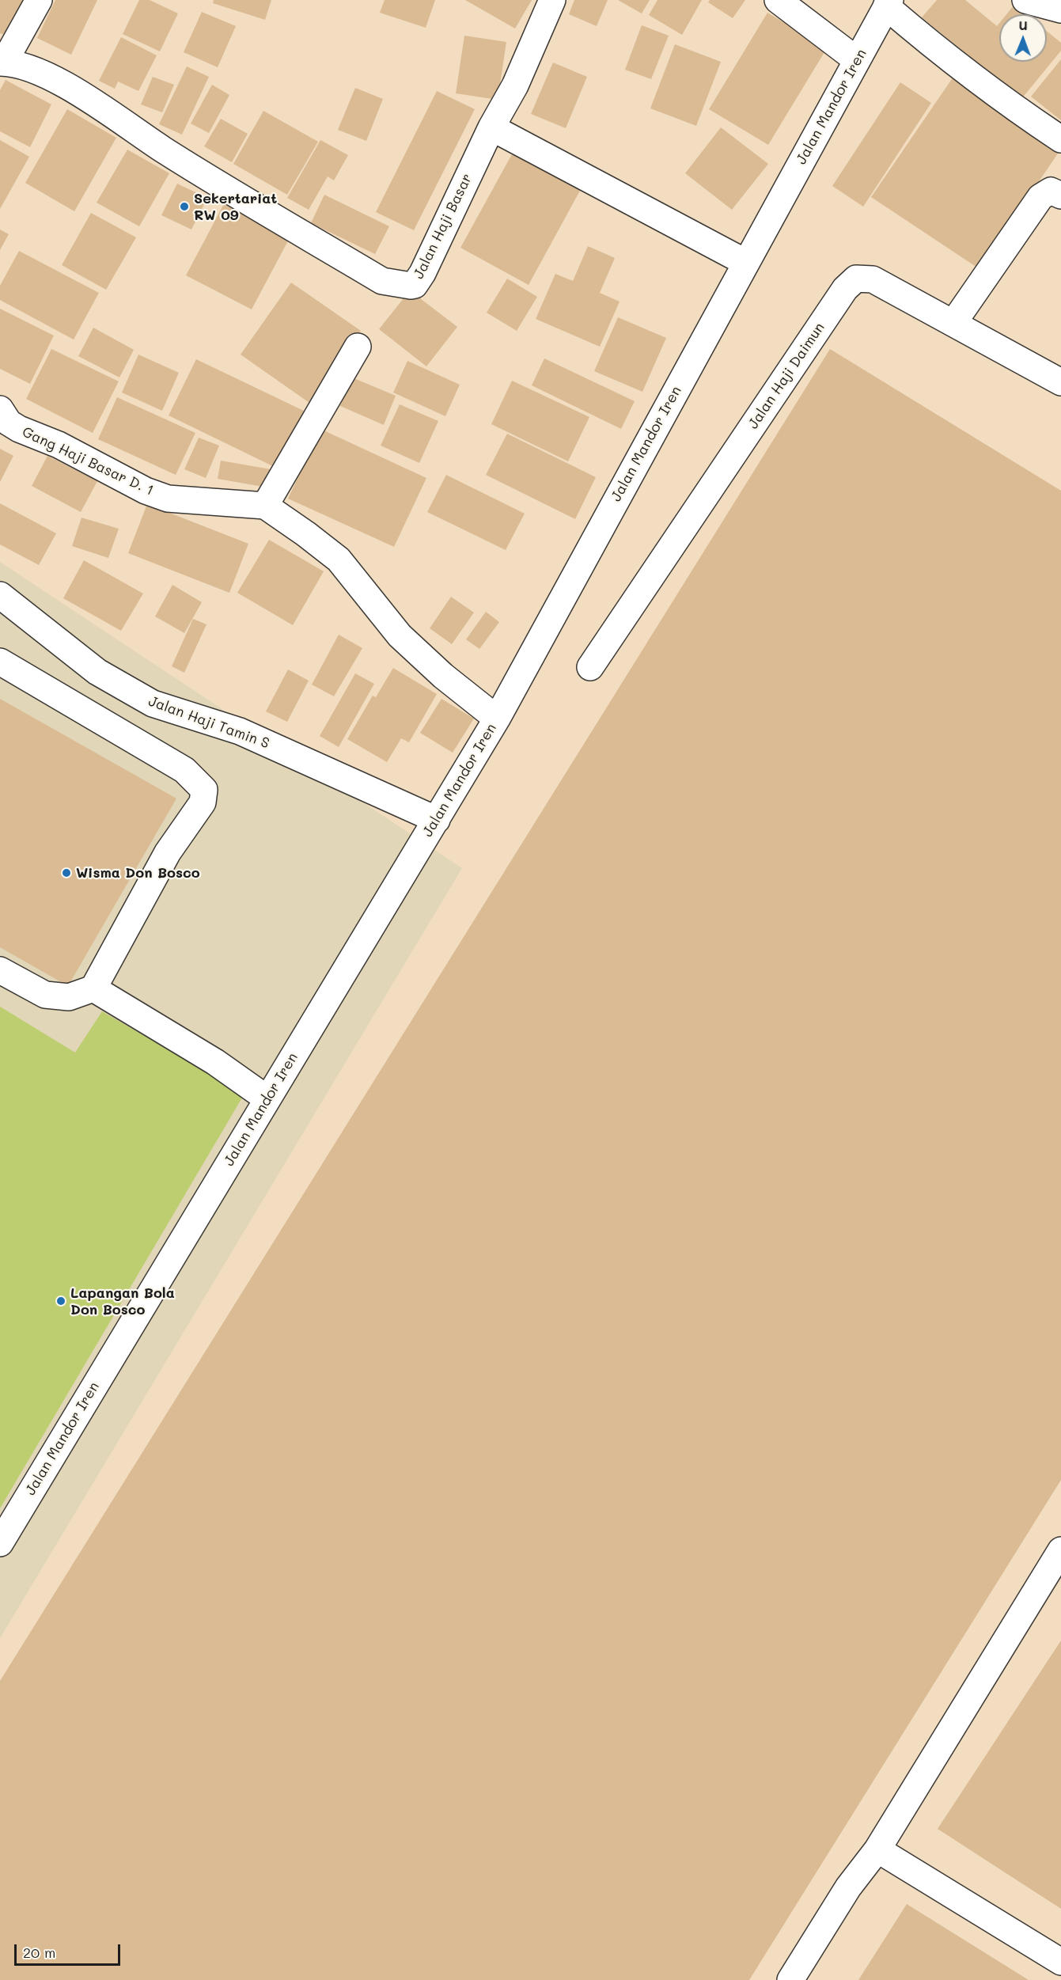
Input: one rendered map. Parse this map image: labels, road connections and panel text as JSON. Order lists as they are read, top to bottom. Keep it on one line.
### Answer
{"streets":{"street":["Jalan Mandor Iren","Jalan Haji Basar","Jalan Haji Daimun","Gang Haji Basar D. 1","Jalan Haji Tamin S"]},"crossings":[["Jalan Mandor Iren","Jalan Haji Tamin S"]],"places":["Sekertariat RW 09","Wisma Don Bosco","Lapangan Bola Don Bosco"],"scale_bar":"20 m","north":"top"}
